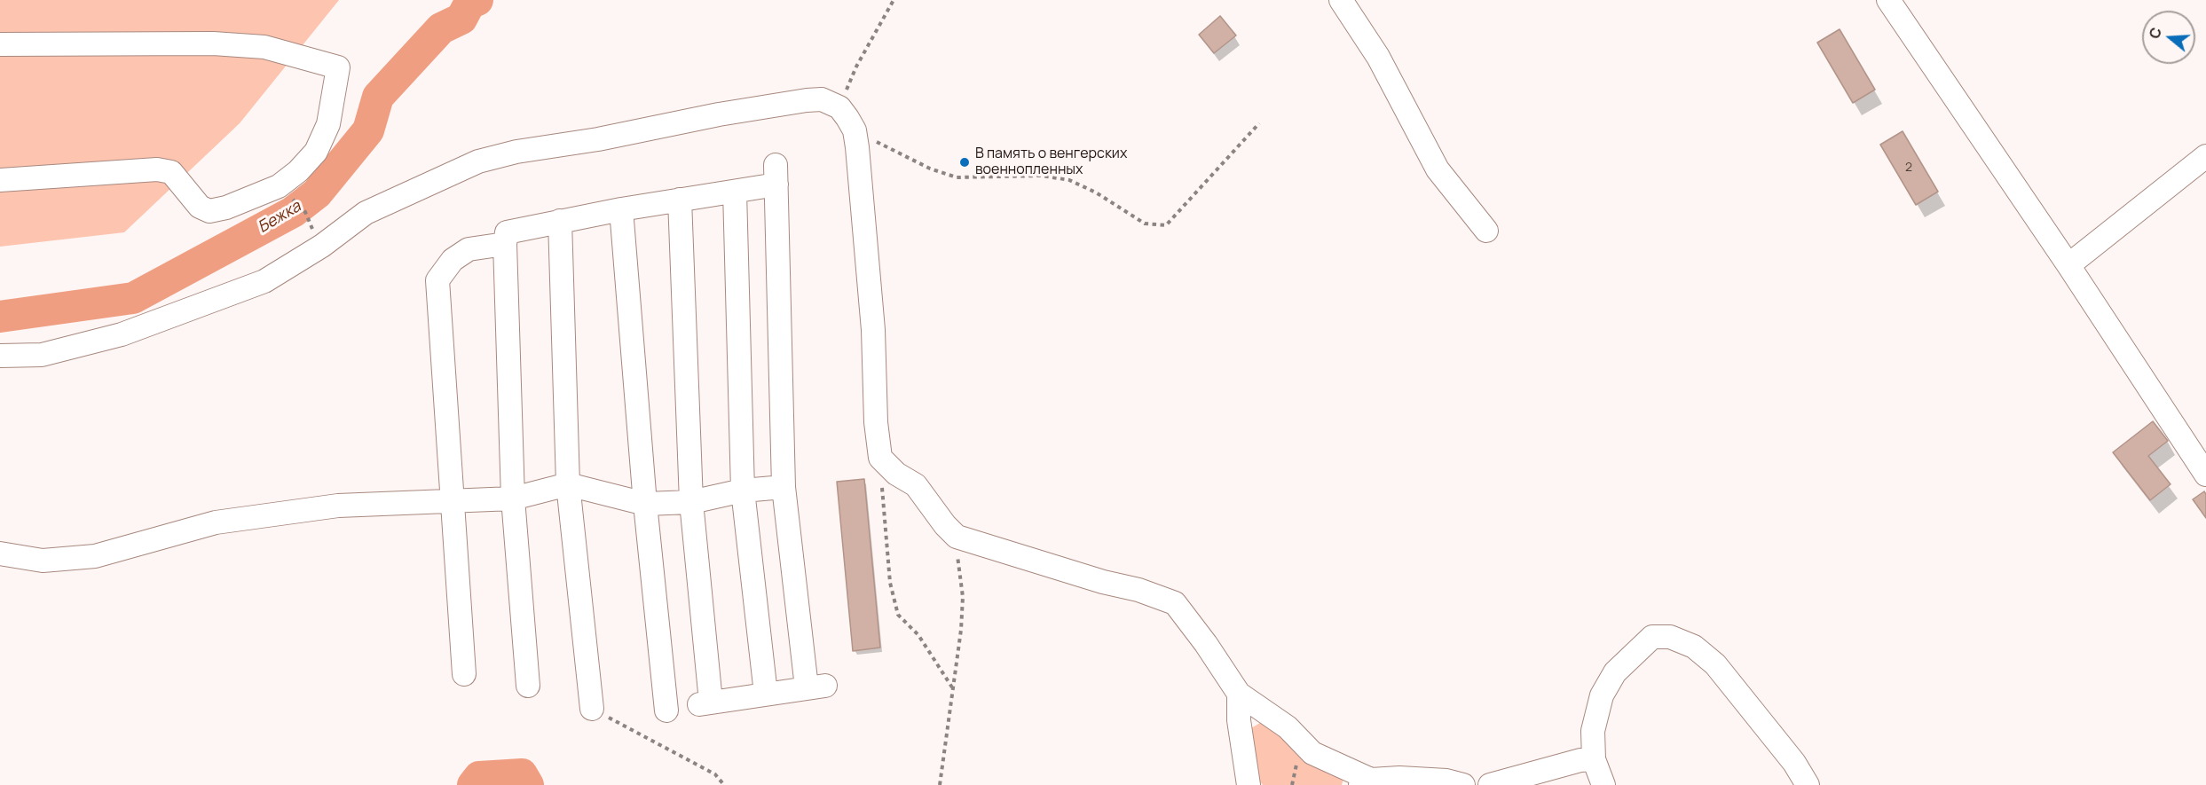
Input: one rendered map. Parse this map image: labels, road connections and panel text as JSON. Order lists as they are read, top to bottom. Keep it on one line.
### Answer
{"water":["Бежка"],"places":["В память о венгерских военнопленных"],"house_numbers":["2"],"north":"left"}
